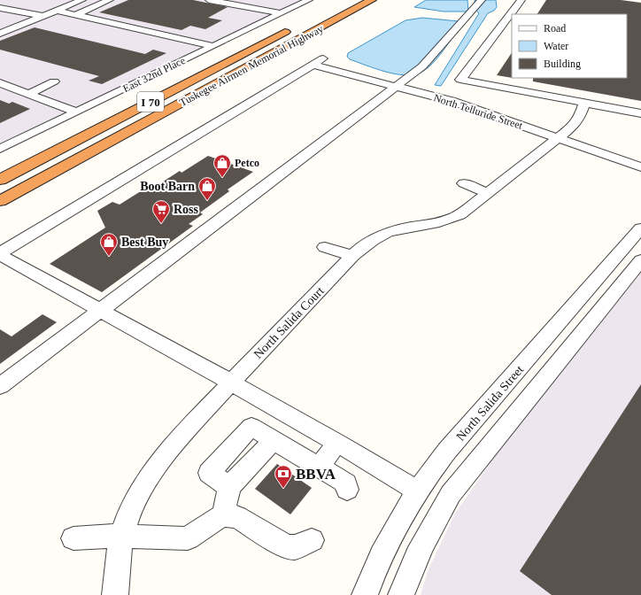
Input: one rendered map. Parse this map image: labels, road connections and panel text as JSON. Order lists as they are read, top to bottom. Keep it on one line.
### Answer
{"streets":{"highway":["Tuskegee Airmen Memorial Highway","I 70"],"street":["East 32nd Place","North Telluride Street","North Salida Court","North Salida Street"]},"crossings":[["North Telluride Street","North Salida Court"]],"places":{"shop":["Petco","Boot Barn","Best Buy"],"supermarket":["Ross"],"bank":["BBVA"]},"legend":["Road","Water","Building"]}
